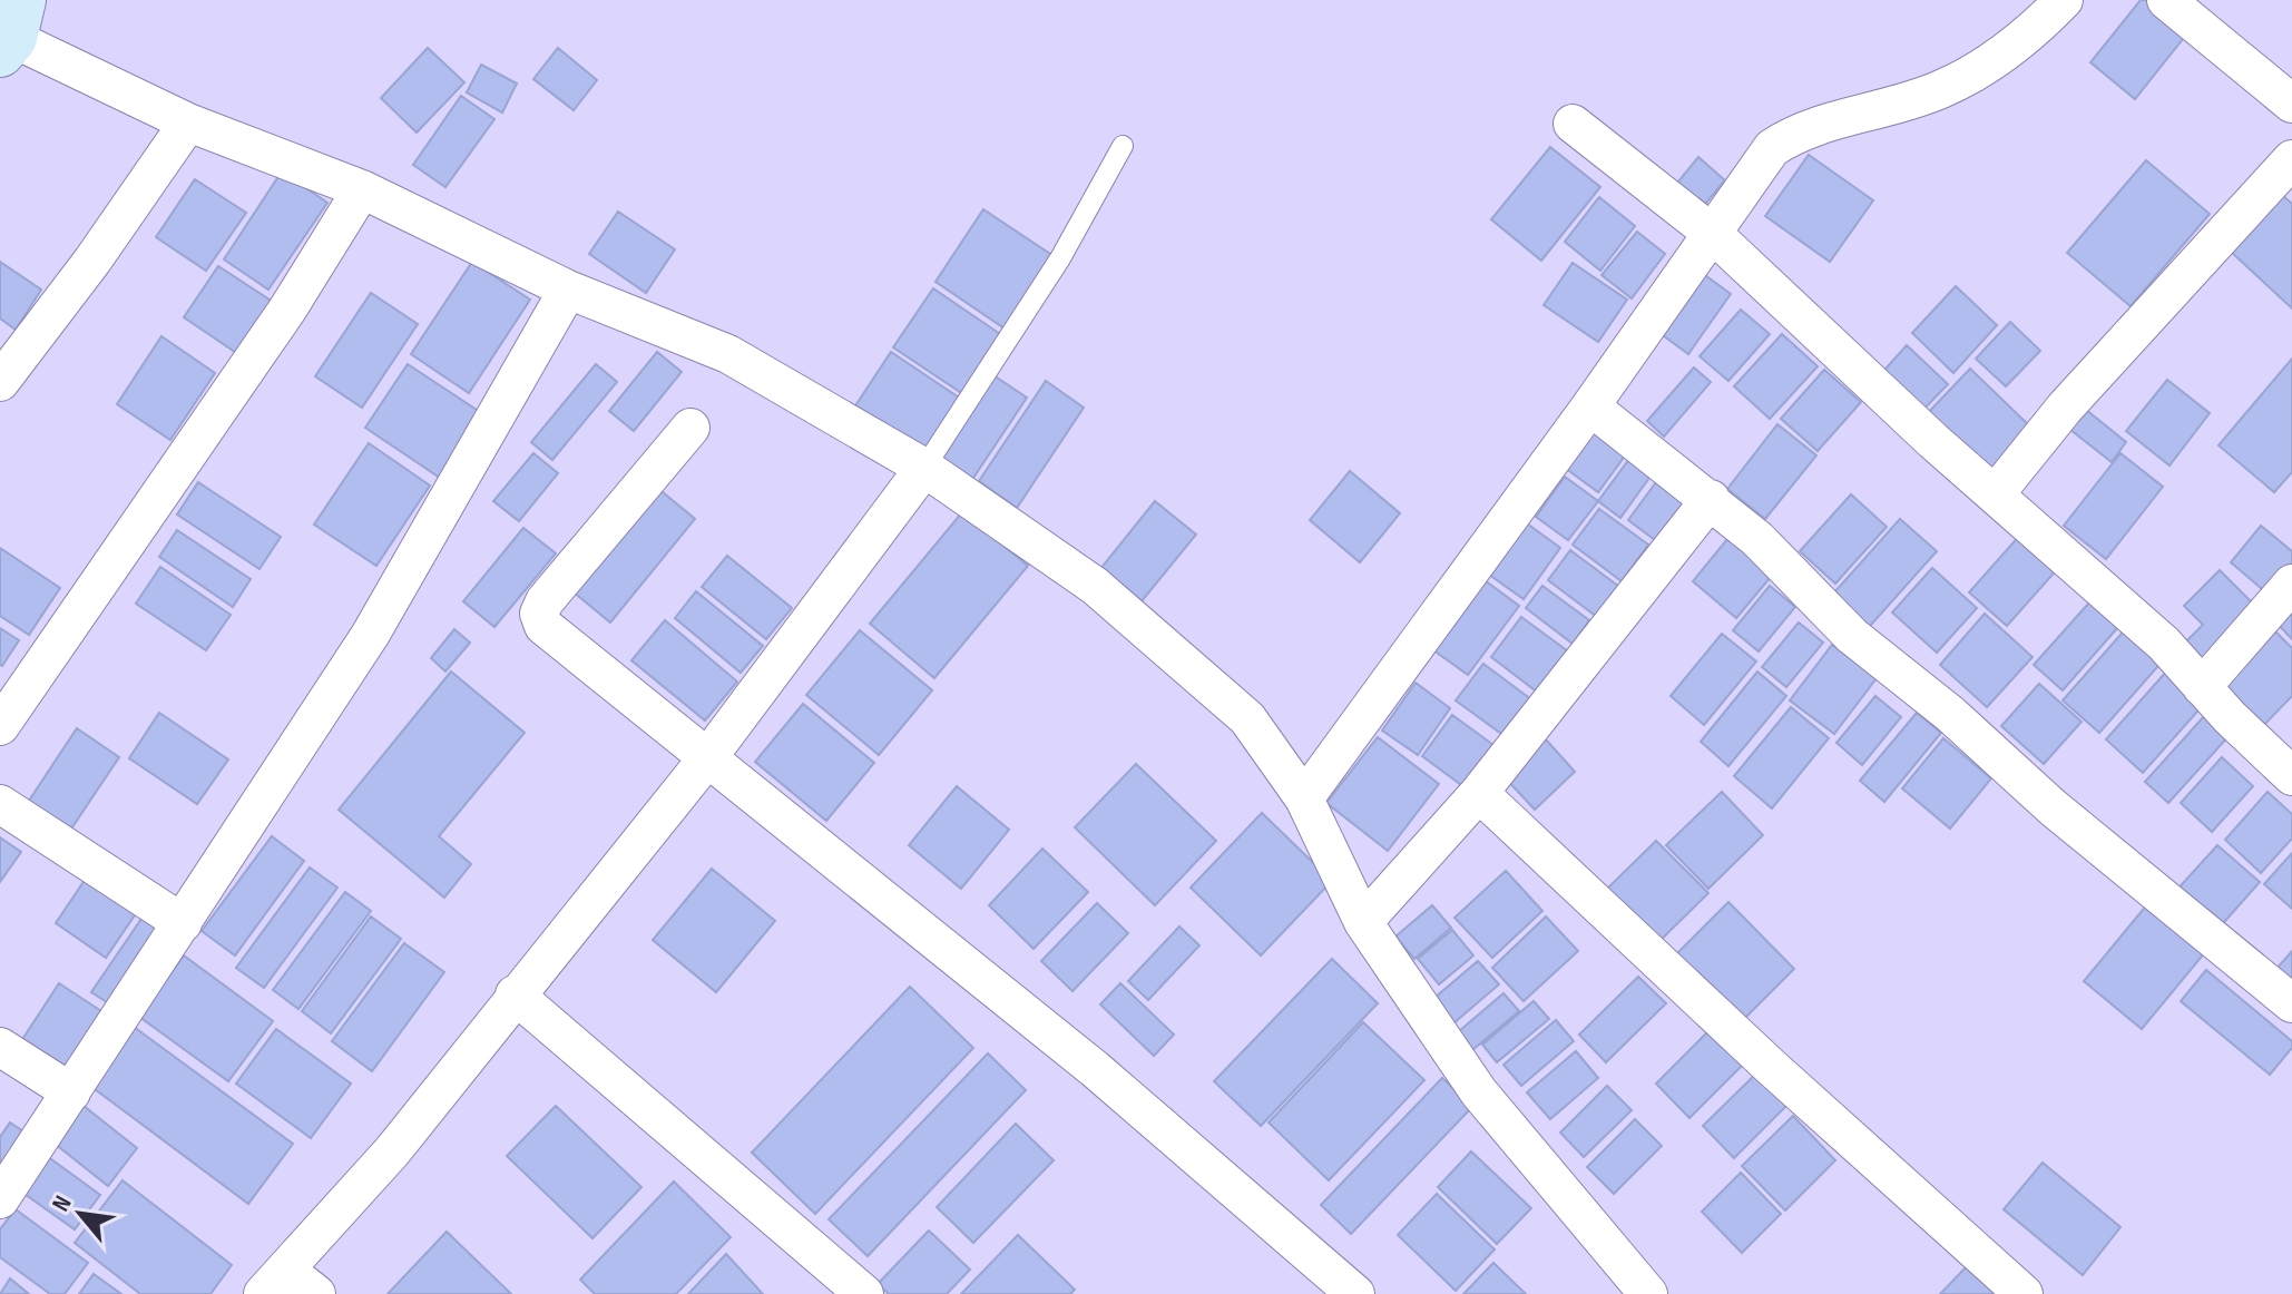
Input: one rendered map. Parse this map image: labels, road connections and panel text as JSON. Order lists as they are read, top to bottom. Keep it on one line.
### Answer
{"north":"top left"}
